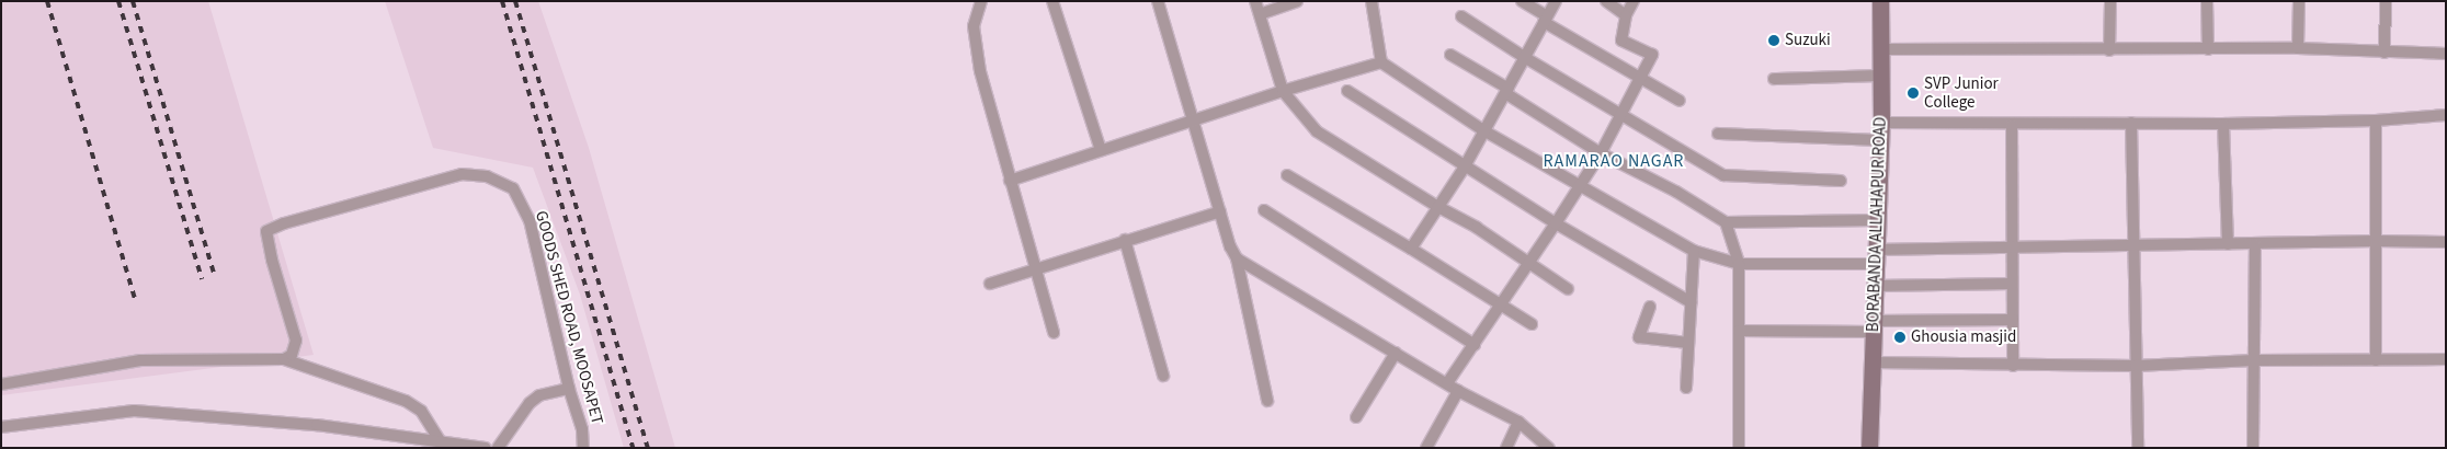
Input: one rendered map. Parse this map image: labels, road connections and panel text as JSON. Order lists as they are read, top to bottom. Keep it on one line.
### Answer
{"streets":{"main road":["BORABANDA ALLAHAPUR ROAD"],"street":["GOODS SHED ROAD, MOOSAPET"]},"districts":["RAMARAO NAGAR"],"places":["Suzuki","SVP Junior College","Ghousia masjid"]}
